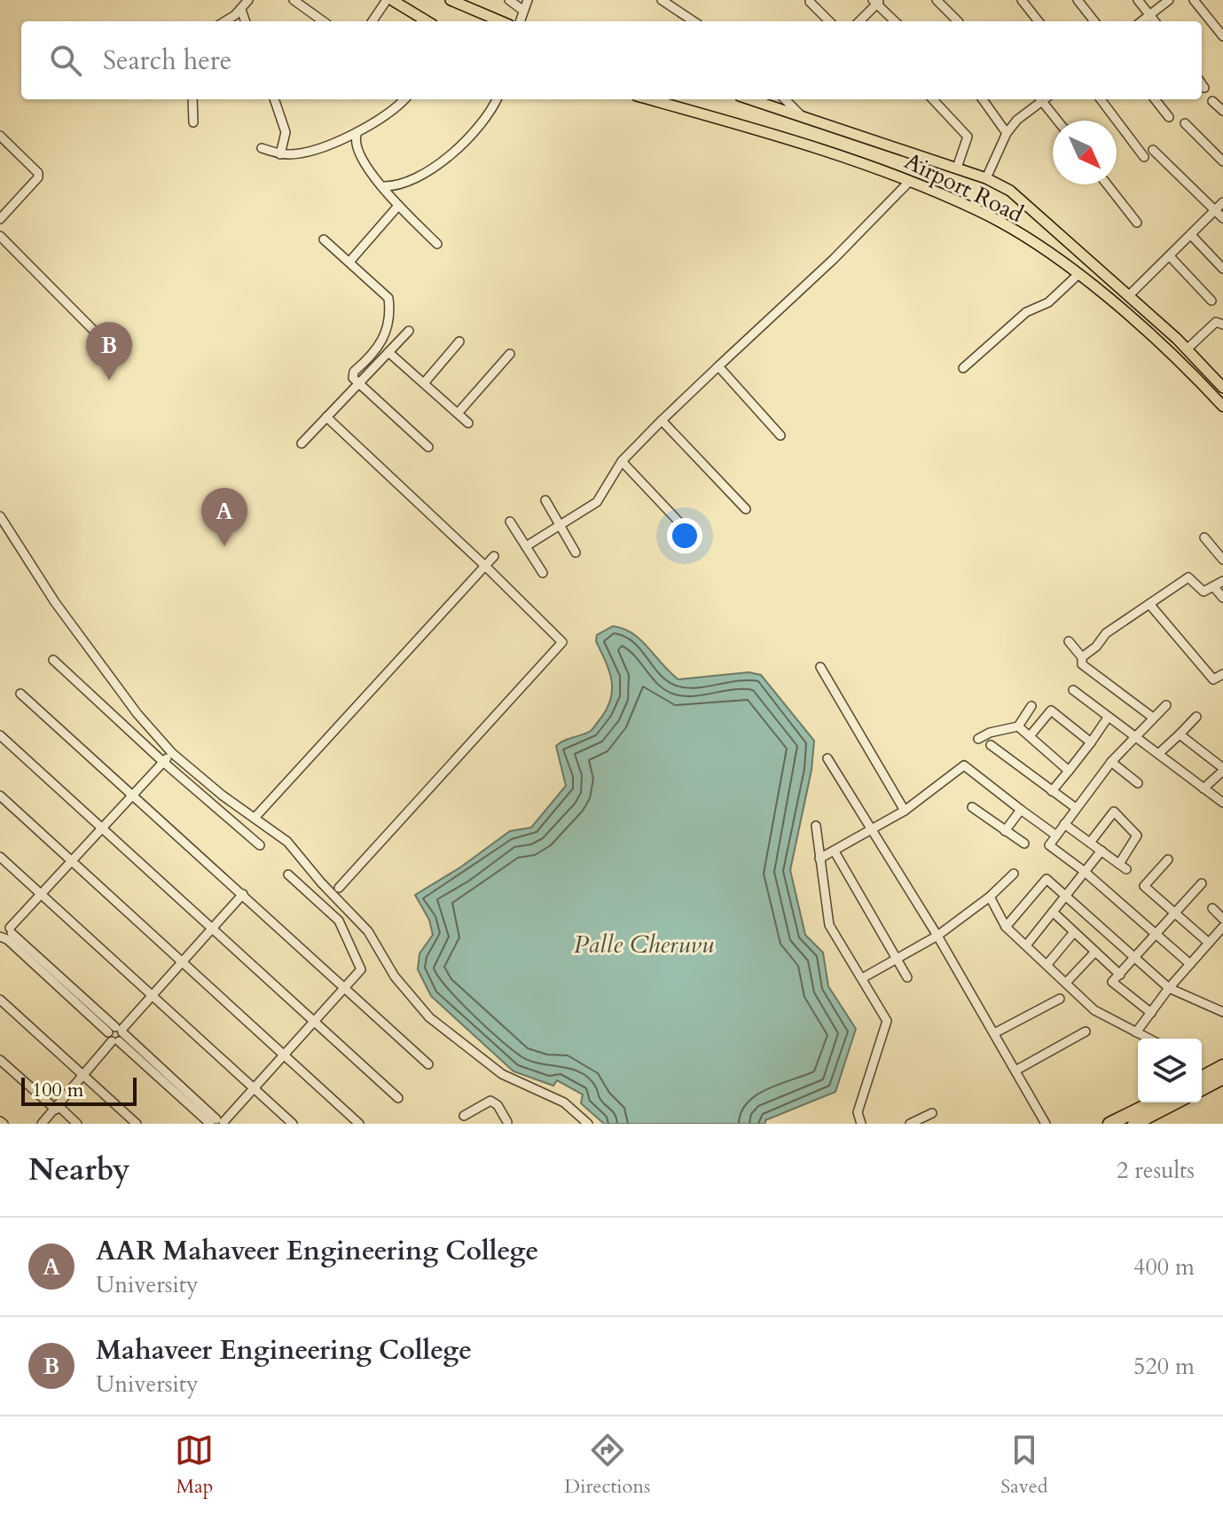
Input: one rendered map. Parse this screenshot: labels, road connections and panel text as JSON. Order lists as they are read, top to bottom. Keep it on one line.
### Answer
{"streets":{"main road":["Airport Road"]},"water":["Palle Cheruvu"],"scale_bar":"100 m","north":"bottom right","page":{"search":"Search here","pins":["B","A"],"scale":"100 m","heading":["Nearby","2 results"],"list":[{"mark":"A","name":"AAR Mahaveer Engineering College","note":"University","value":"400 m"},{"mark":"B","name":"Mahaveer Engineering College","note":"University","value":"520 m"}],"nav":["Map","Directions","Saved"]}}
